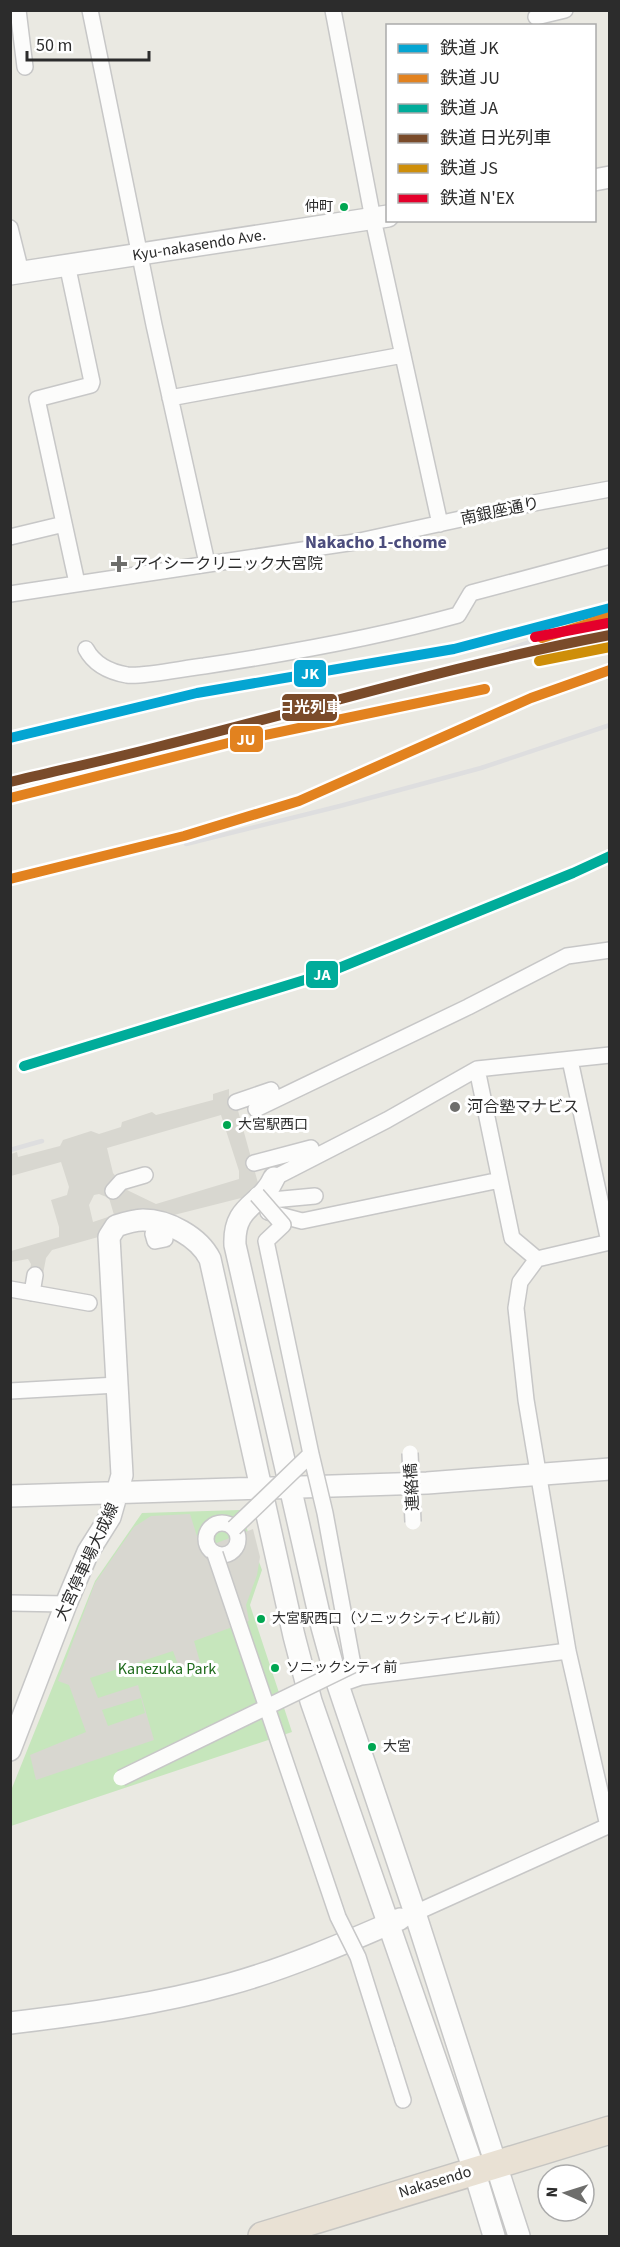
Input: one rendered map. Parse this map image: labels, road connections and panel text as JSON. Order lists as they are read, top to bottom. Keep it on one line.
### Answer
{"streets":{"highway":["Nakasendo"],"street":["Kyu-nakasendo Ave.","南銀座通り","連絡橋","大宮停車場大成線"]},"districts":["Nakacho 1-chome"],"parks":["Kanezuka Park"],"places":{"other":["仲町","河合塾マナビス","大宮駅西口","大宮駅西口（ソニックシティビル前）","ソニックシティ前","大宮"],"health":["アイシークリニック大宮院"]},"lines":["rail line JK","rail line JU","rail line N'EX","rail line 日光列車","rail line JS","rail line JA"],"legend":["鉄道 JK","鉄道 JU","鉄道 JA","鉄道 日光列車","鉄道 JS","鉄道 N'EX"],"scale_bar":"50 m","north":"left"}
